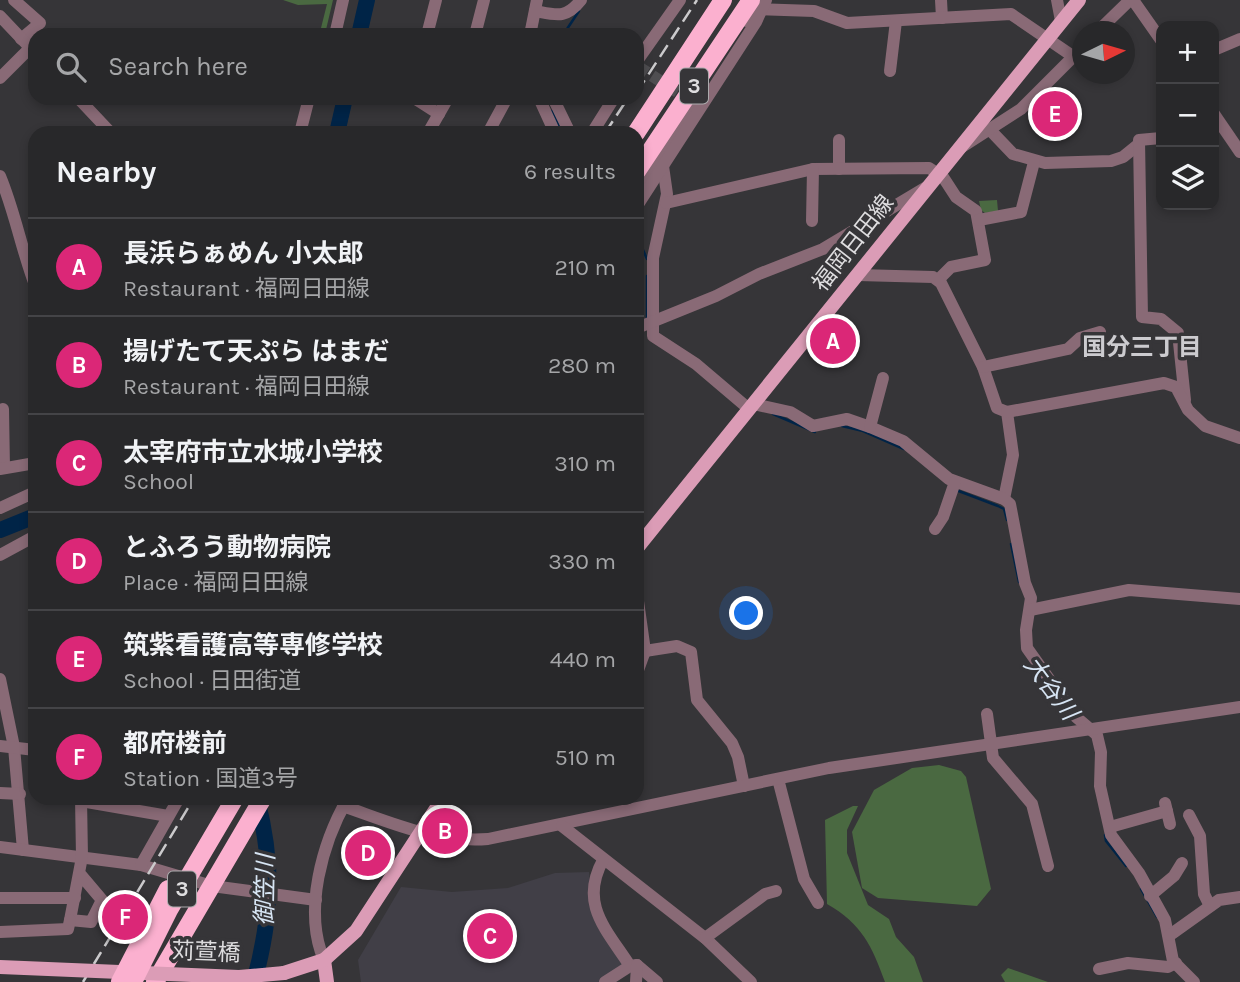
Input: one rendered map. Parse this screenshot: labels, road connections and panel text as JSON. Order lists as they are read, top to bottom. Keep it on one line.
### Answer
{"streets":{"highway":["3"],"main road":["福岡日田線","苅萱橋"]},"districts":["国分三丁目"],"water":["大谷川","御笠川"],"north":"right","page":{"map_buttons":["+","−"],"search":"Search here","pins":["E","A","B","D","F","C"],"heading":["Nearby","6 results"],"list":[{"mark":"A","name":"長浜らぁめん 小太郎","note":"Restaurant · 福岡日田線","value":"210 m"},{"mark":"B","name":"揚げたて天ぷら はまだ","note":"Restaurant · 福岡日田線","value":"280 m"},{"mark":"C","name":"太宰府市立水城小学校","note":"School","value":"310 m"},{"mark":"D","name":"とふろう動物病院","note":"Place · 福岡日田線","value":"330 m"},{"mark":"E","name":"筑紫看護高等専修学校","note":"School · 日田街道","value":"440 m"},{"mark":"F","name":"都府楼前","note":"Station · 国道3号","value":"510 m"}]}}
